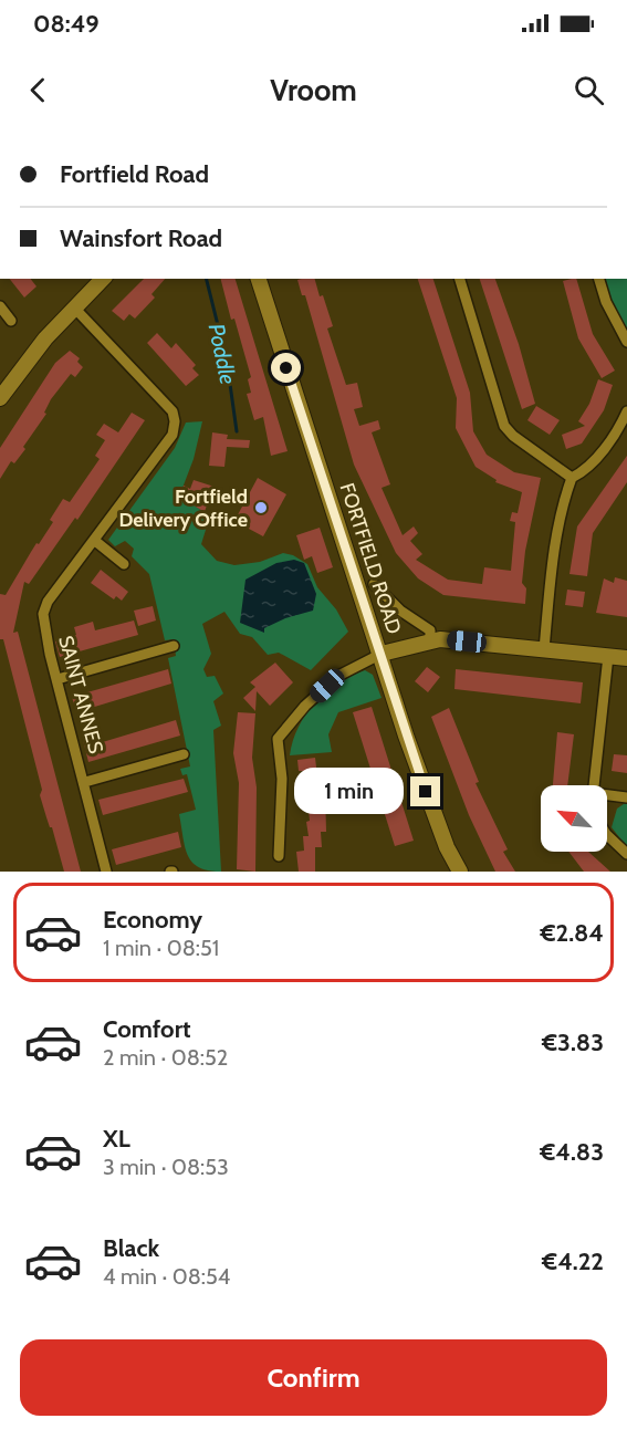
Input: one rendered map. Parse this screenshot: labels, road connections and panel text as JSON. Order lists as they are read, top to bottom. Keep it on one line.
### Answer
{"streets":{"main road":["FORTFIELD ROAD"],"street":["SAINT ANNES"]},"water":["Poddle"],"places":["Fortfield Delivery Office"],"north":"top left","page":{"status":"08:49","header":"Vroom","banner":["Fortfield Road","Wainsfort Road"],"bubble":"1 min","list":[{"name":"Economy","note":"1 min · 08:51","value":"€2.84"},{"name":"Comfort","note":"2 min · 08:52","value":"€3.83"},{"name":"XL","note":"3 min · 08:53","value":"€4.83"},{"name":"Black","note":"4 min · 08:54","value":"€4.22"}],"buttons":"Confirm"}}
